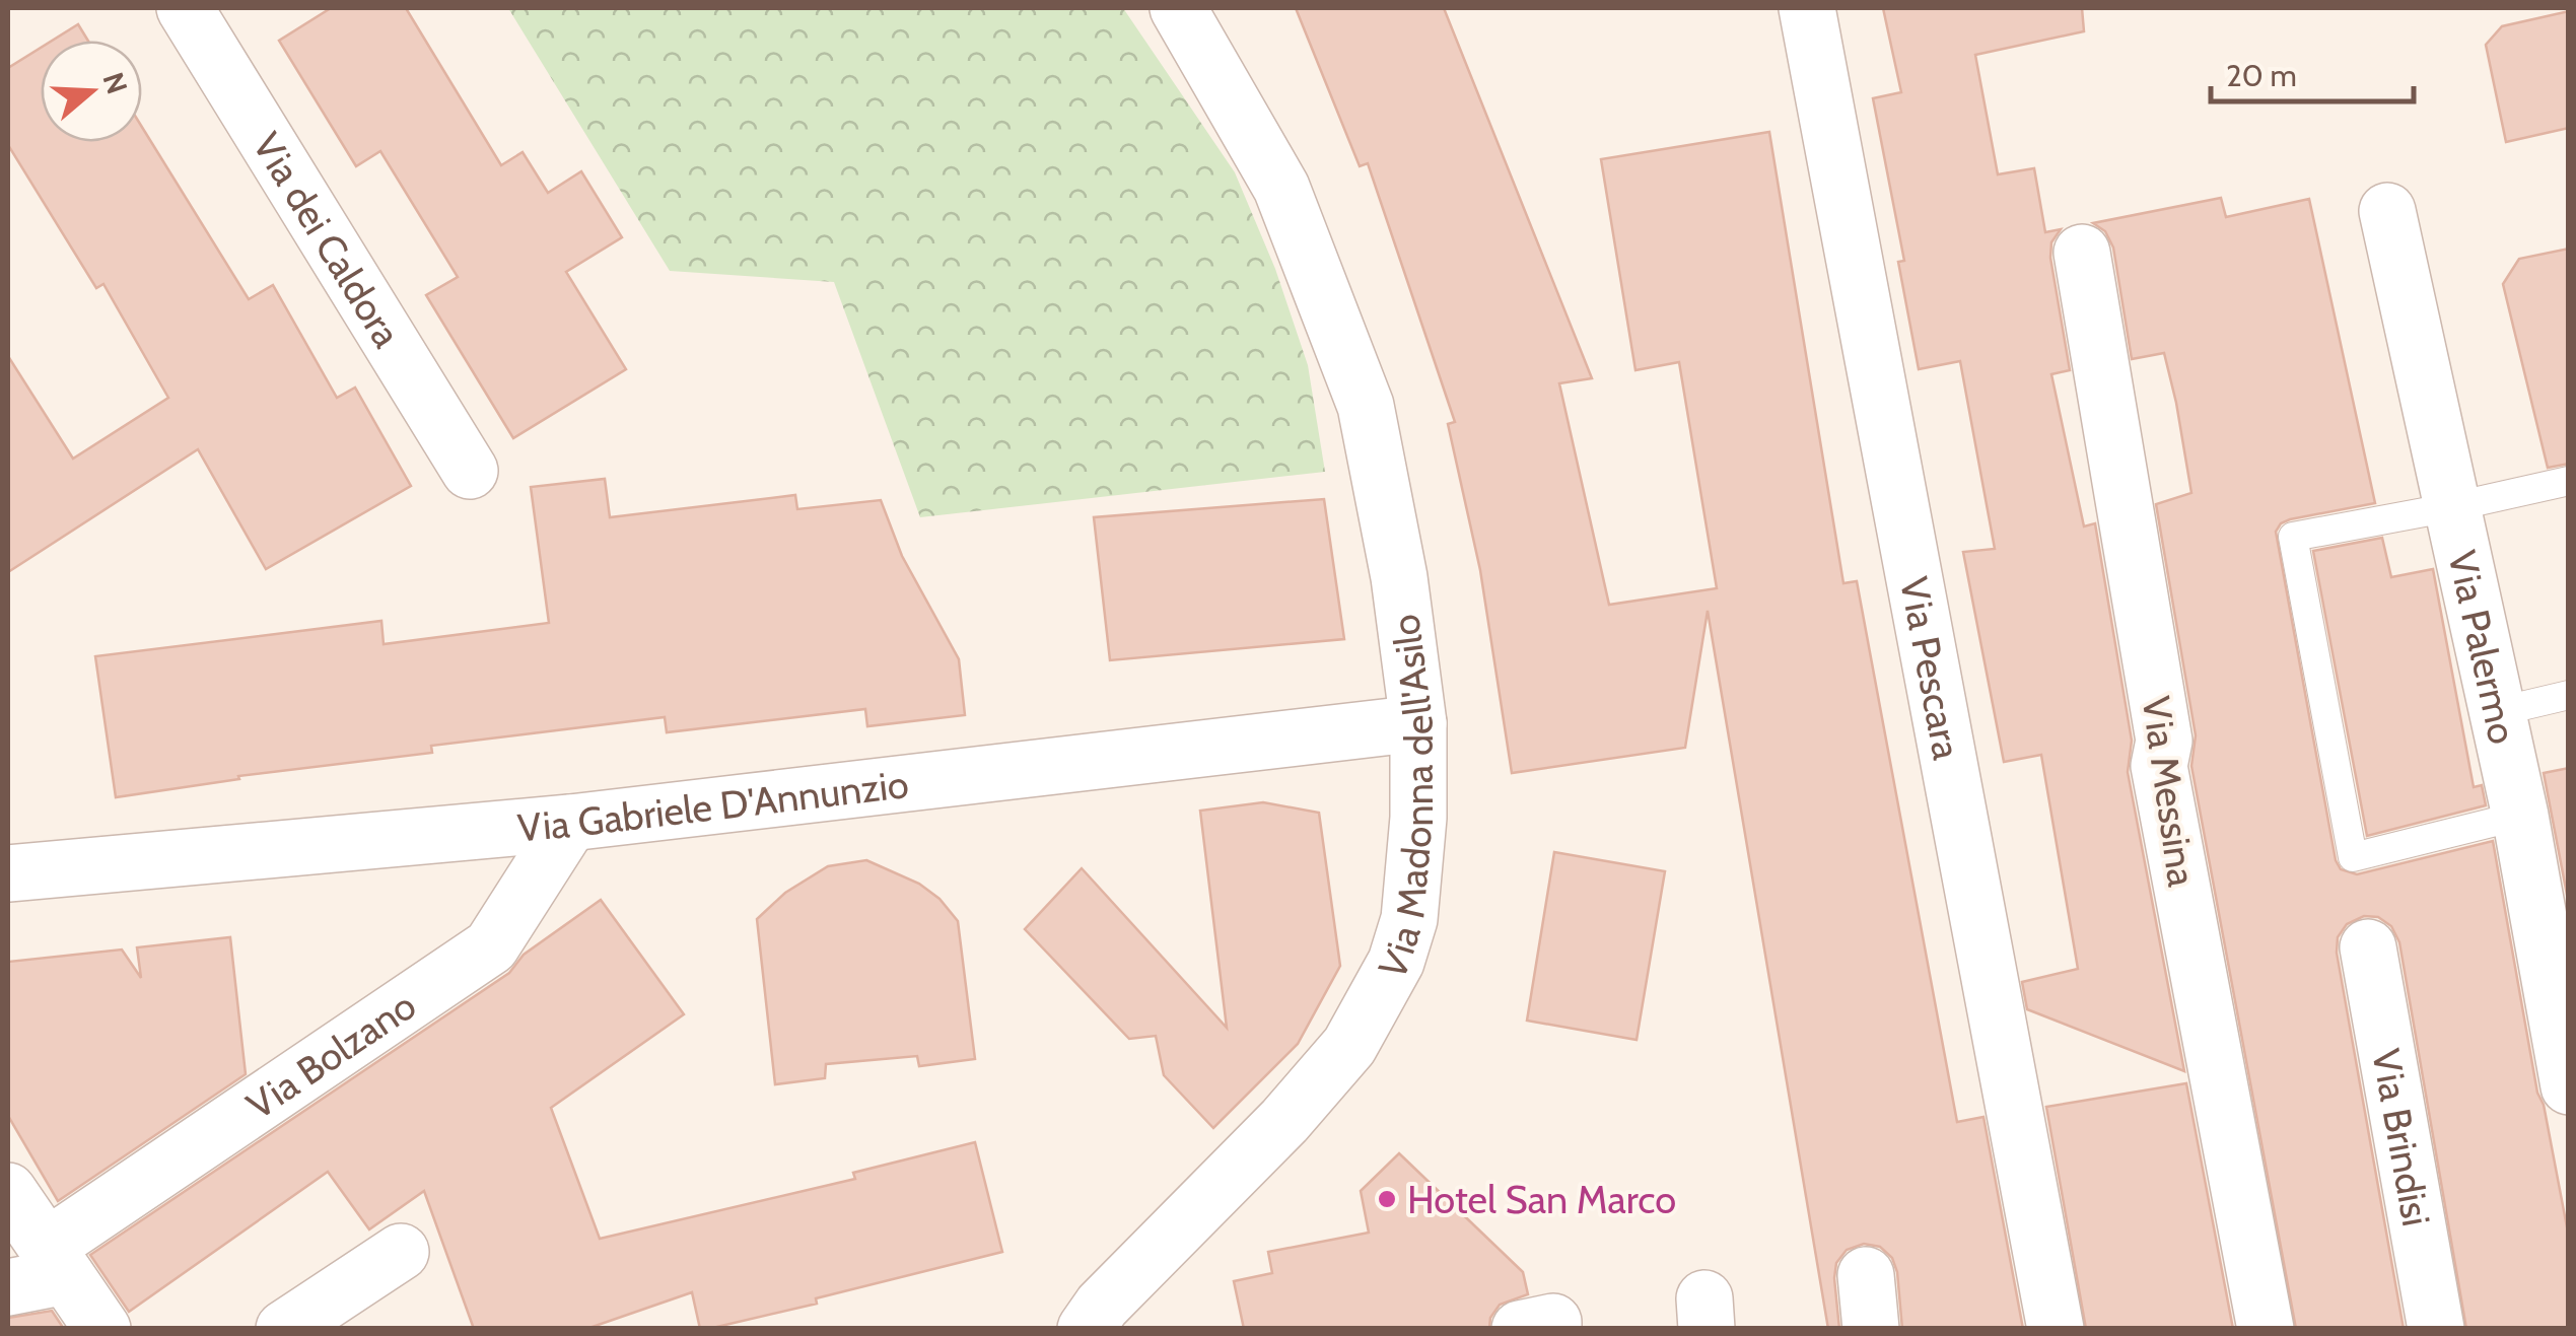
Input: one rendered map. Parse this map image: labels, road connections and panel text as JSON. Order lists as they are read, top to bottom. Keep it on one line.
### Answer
{"streets":{"street":["Via dei Caldora","Via Palermo","Via Pescara","Via Messina","Via Madonna dell'Asilo","Via Gabriele D'Annunzio","Via Bolzano","Via Brindisi"]},"crossings":[["Via Madonna dell'Asilo","Via Gabriele D'Annunzio"],["Via Gabriele D'Annunzio","Via Bolzano"]],"places":["Hotel San Marco"],"scale_bar":"20 m","north":"right"}
